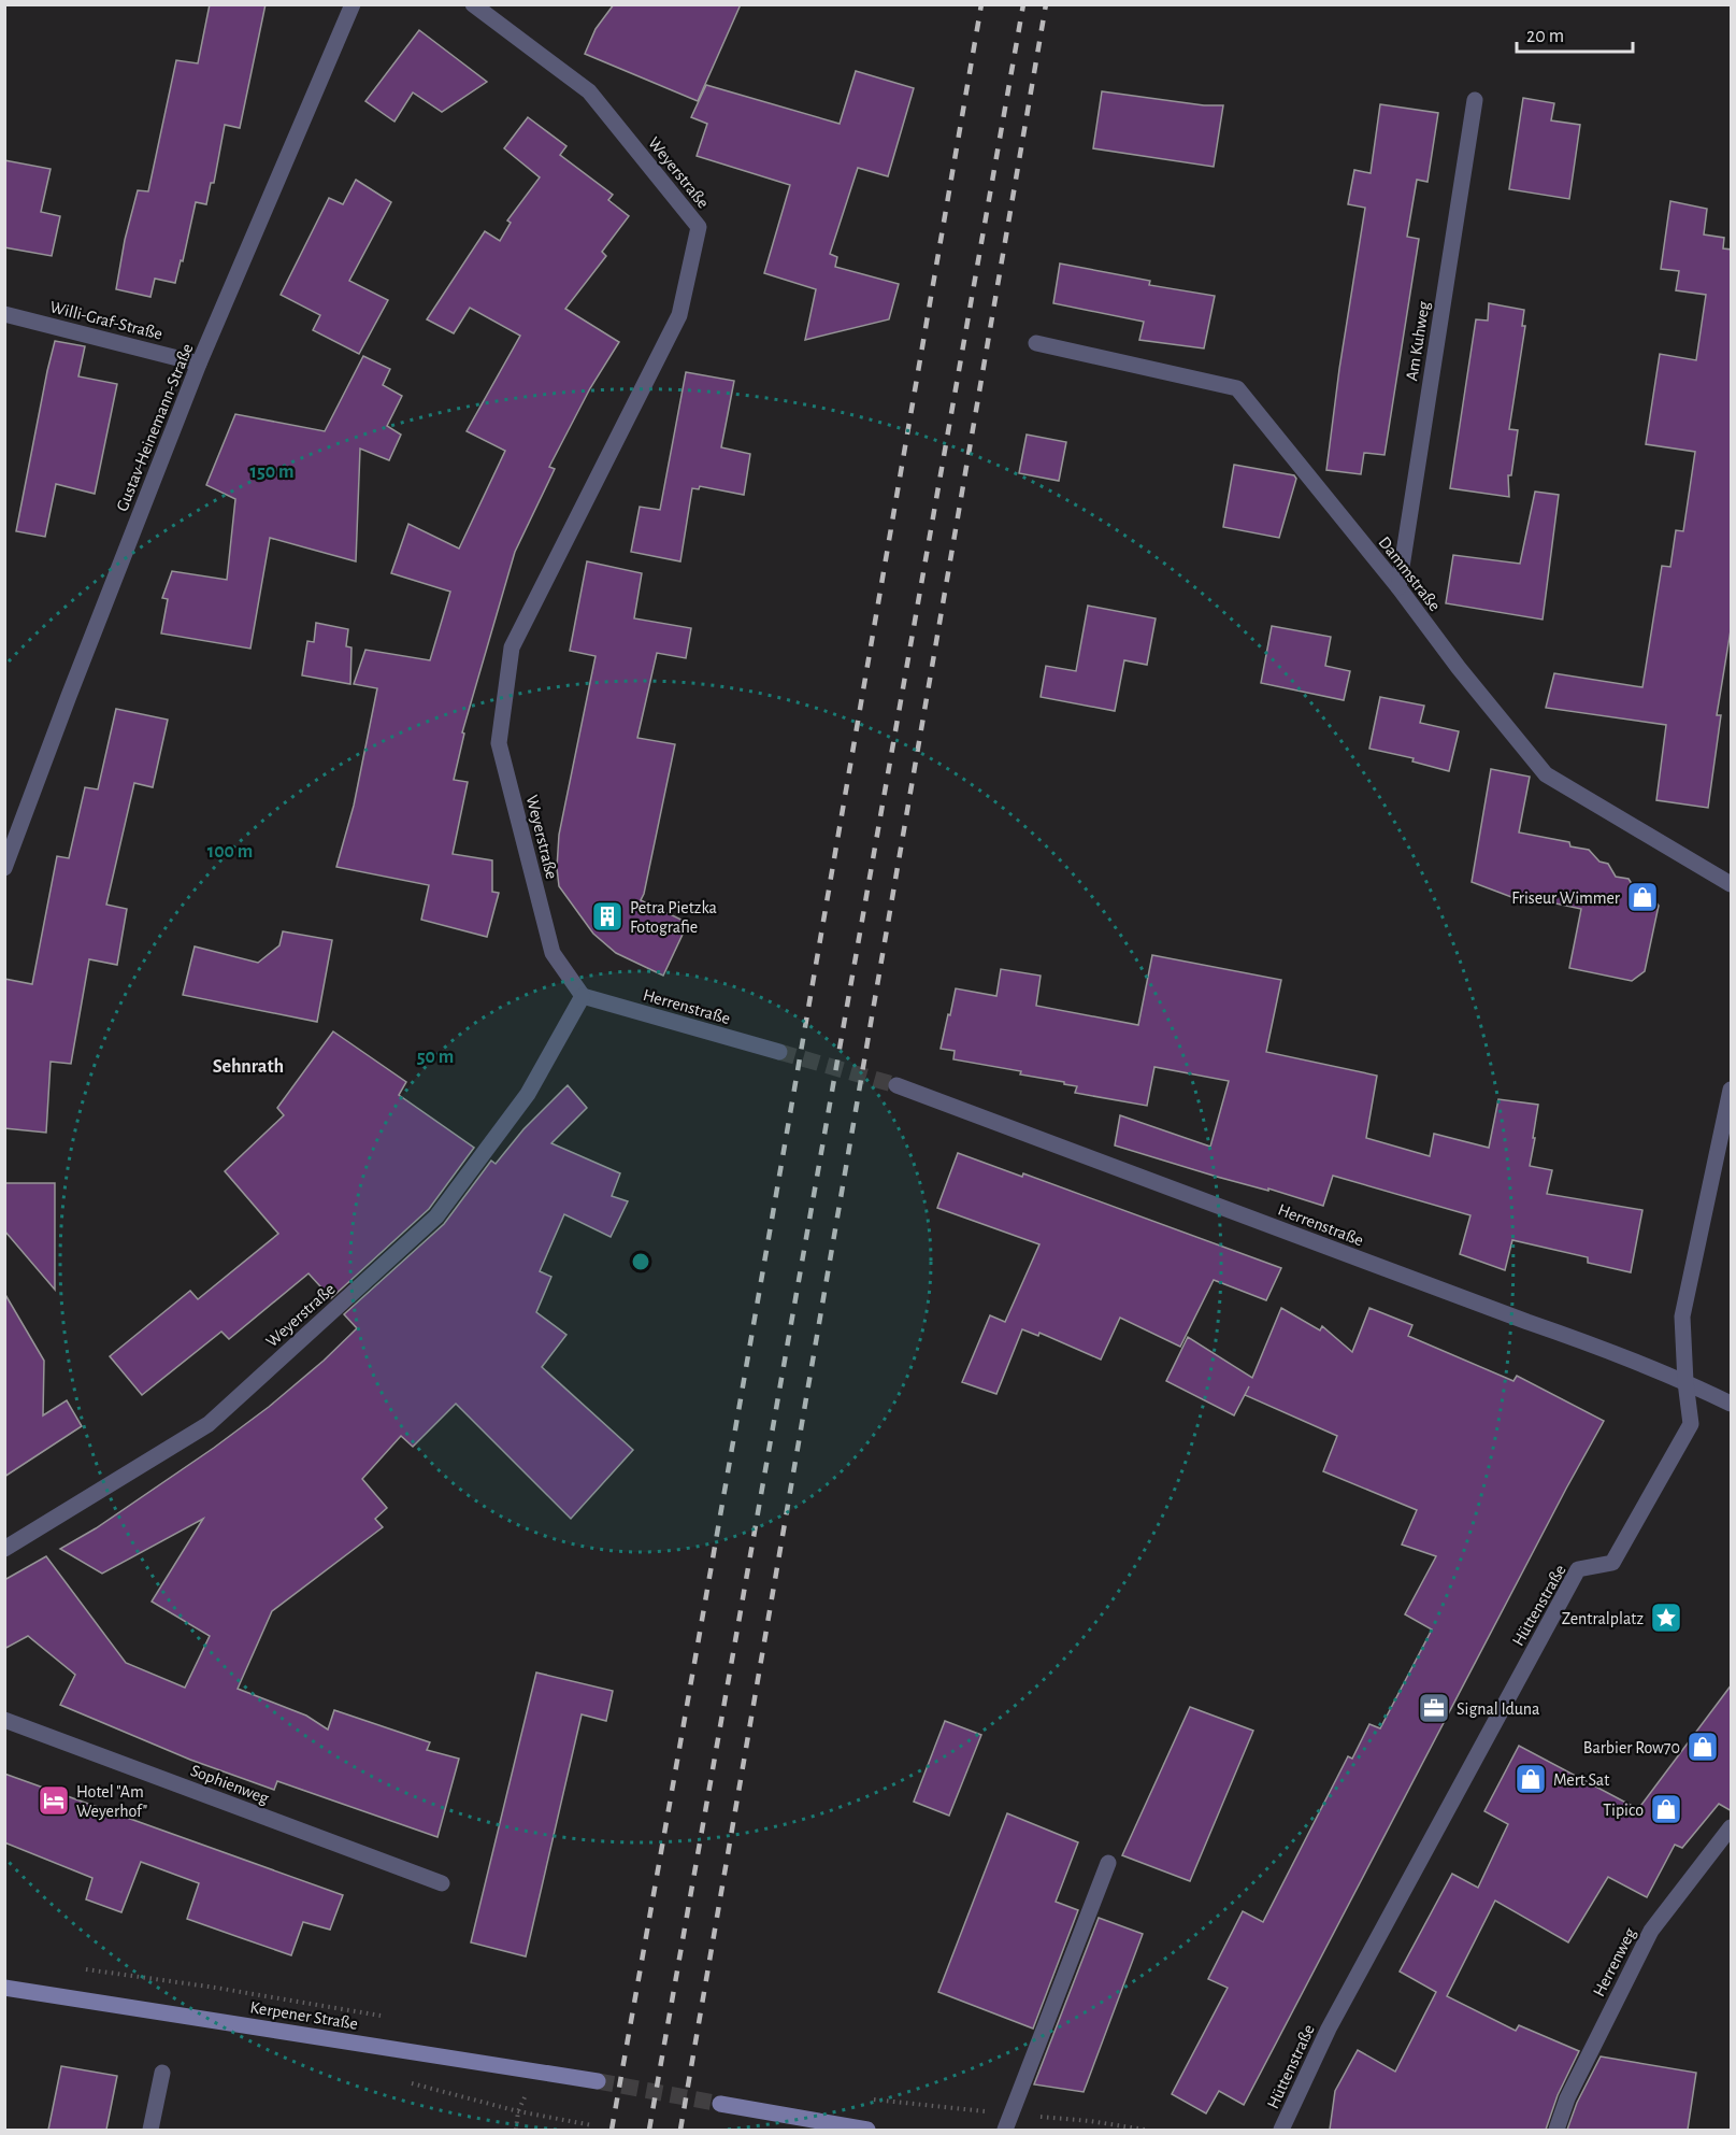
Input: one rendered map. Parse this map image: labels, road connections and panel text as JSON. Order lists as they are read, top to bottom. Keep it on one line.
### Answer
{"streets":{"street":["Weyerstraße","Willi-Graf-Straße","Am Kuhweg","Gustav-Heinemann-Straße","Dammstraße","Herrenstraße","Hüttenstraße","Sophienweg","Herrenweg","Kerpener Straße"]},"crossings":[["Weyerstraße","Herrenstraße"],["Willi-Graf-Straße","Gustav-Heinemann-Straße"],["Am Kuhweg","Dammstraße"],["Herrenstraße","Hüttenstraße"]],"districts":["Sehnrath"],"places":{"shop":["Friseur Wimmer","Barbier Row70","Mert Sat","Tipico"],"building":["Petra Pietzka Fotografie"],"place":["Zentralplatz"],"office":["Signal Iduna"],"hotel":["Hotel \"Am Weyerhof\""]},"scale_bar":"20 m","rings":["150 m","100 m","50 m"]}
